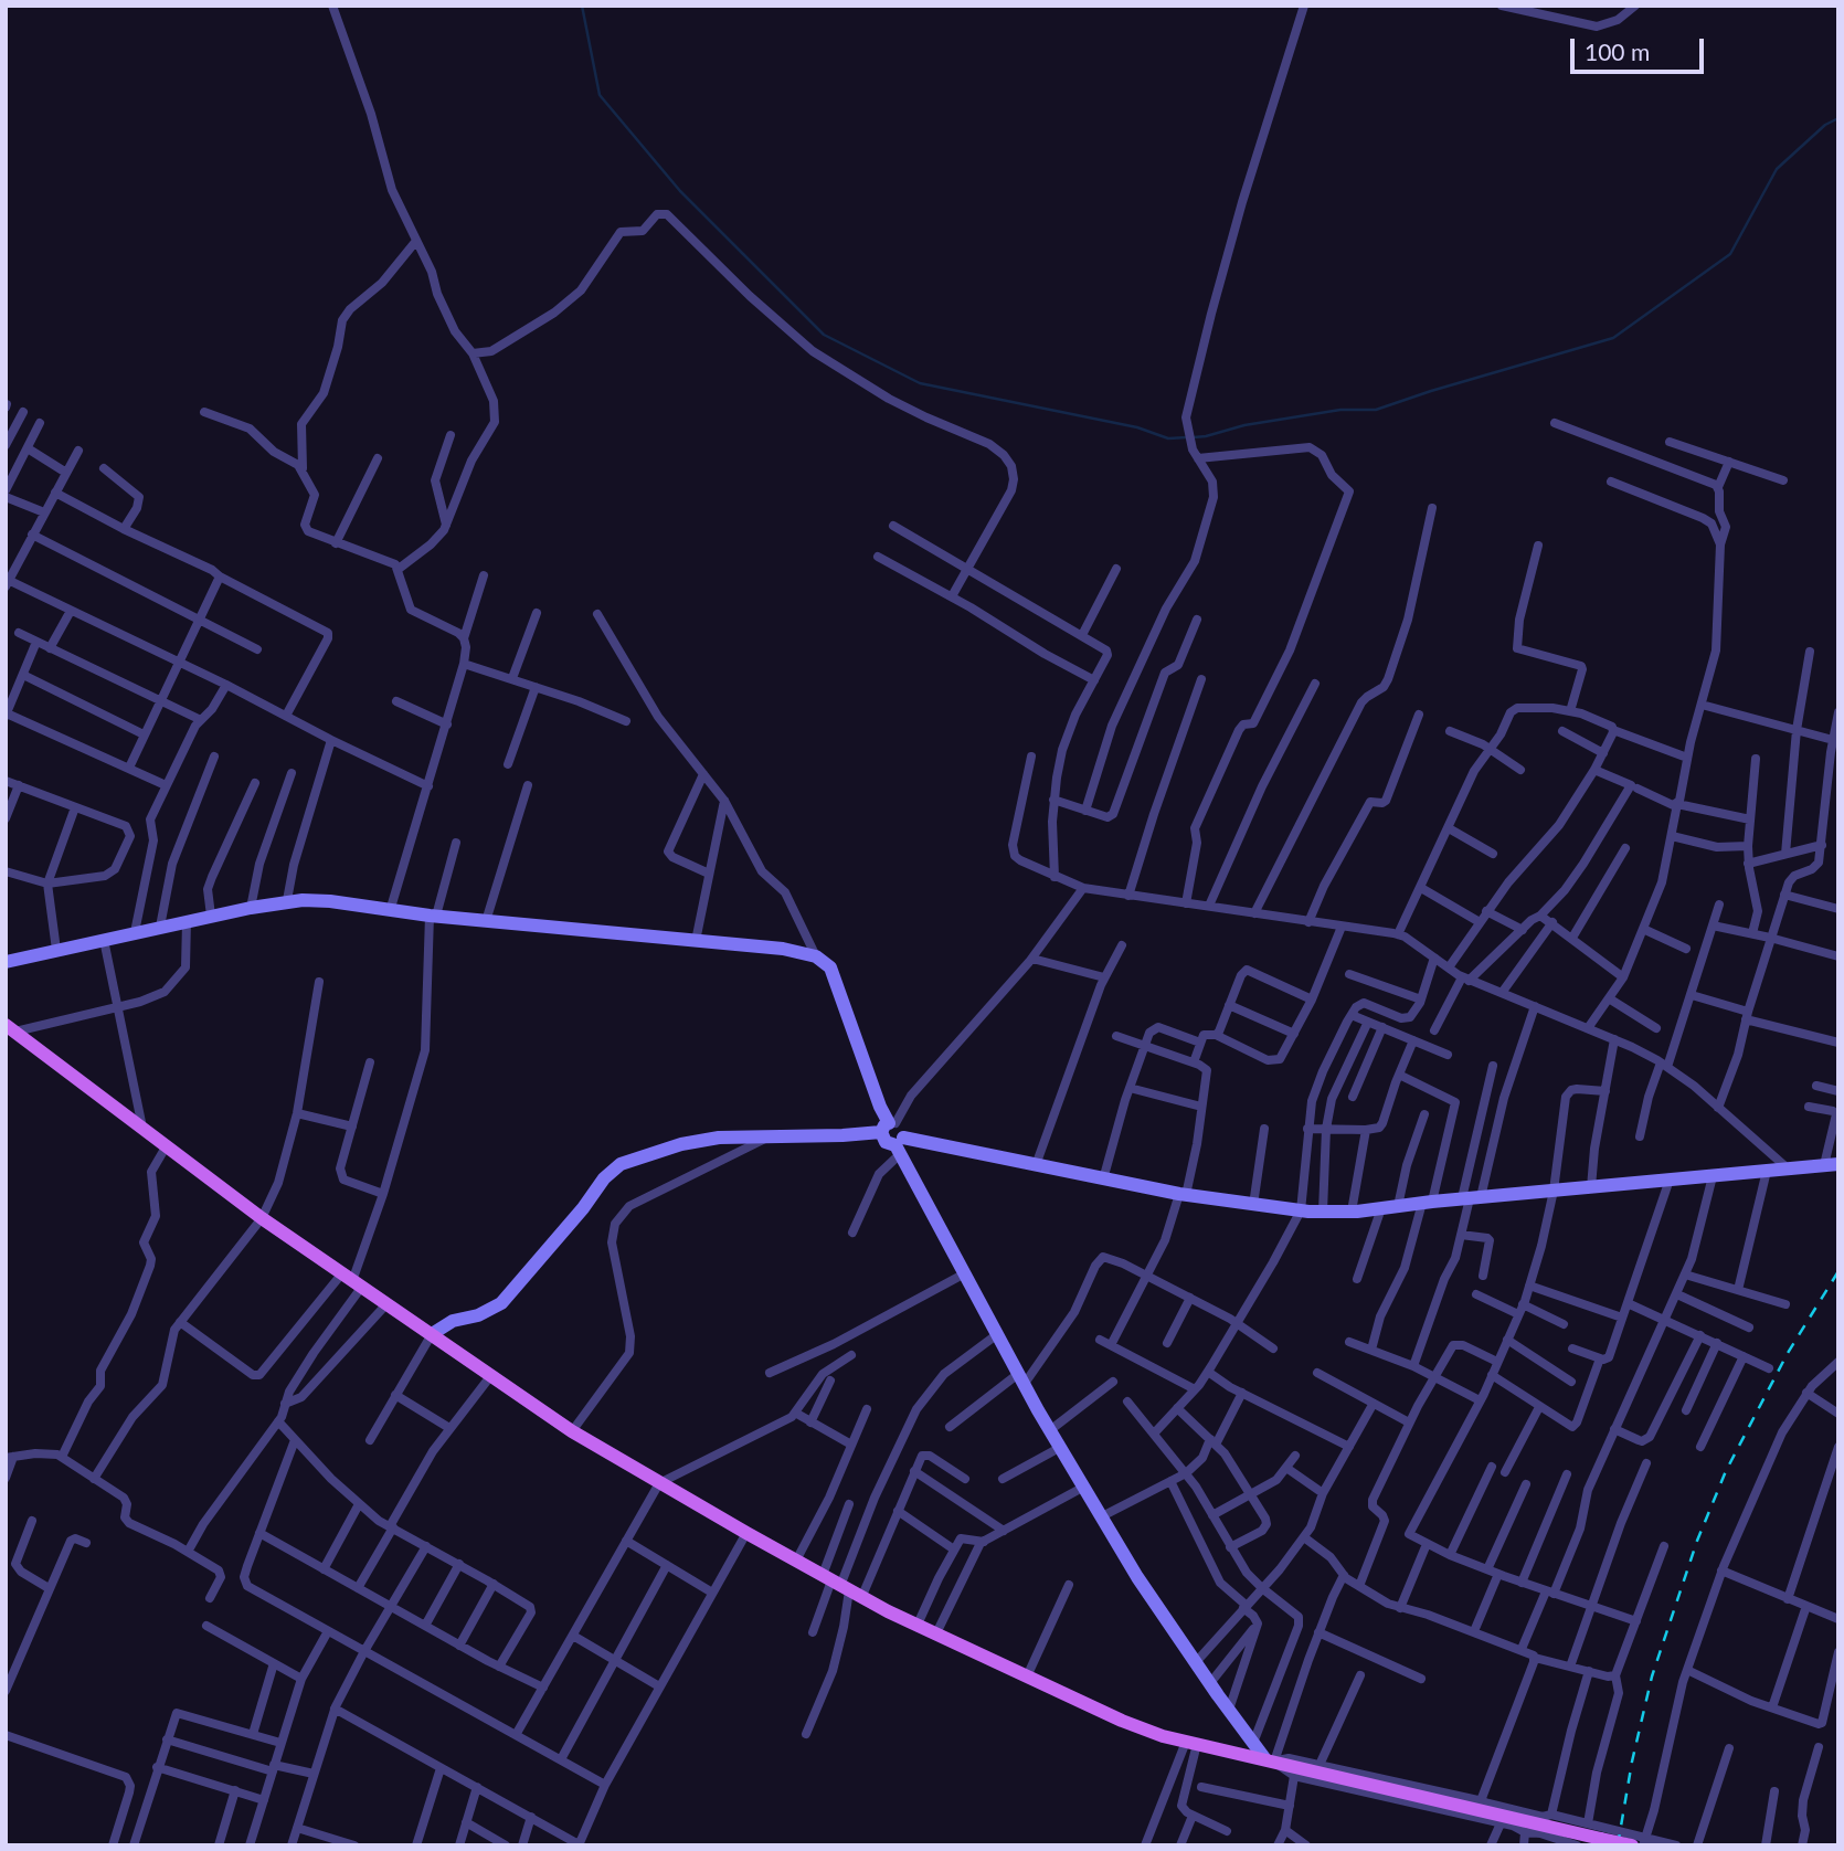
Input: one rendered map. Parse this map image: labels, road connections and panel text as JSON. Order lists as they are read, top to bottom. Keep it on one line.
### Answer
{"scale_bar":"100 m"}
